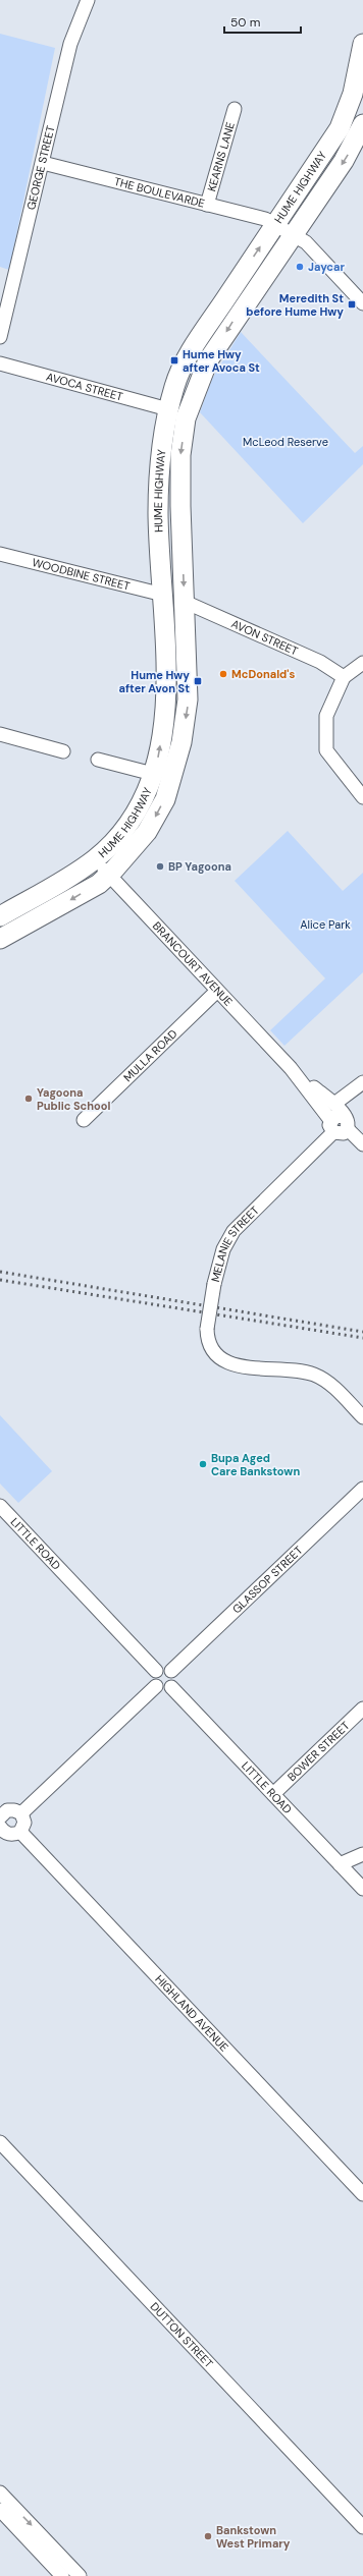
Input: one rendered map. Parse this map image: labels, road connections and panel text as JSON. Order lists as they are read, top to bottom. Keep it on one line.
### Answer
{"streets":{"highway":["HUME HIGHWAY"],"street":["KEARNS LANE","GEORGE STREET","THE BOULEVARDE","AVOCA STREET","WOODBINE STREET","AVON STREET","BRANCOURT AVENUE","MULLA ROAD","MELANIE STREET","LITTLE ROAD","GLASSOP STREET","BOWER STREET","HIGHLAND AVENUE","DUTTON STREET"]},"crossings":[["KEARNS LANE","THE BOULEVARDE"],["GEORGE STREET","THE BOULEVARDE"],["HUME HIGHWAY","THE BOULEVARDE"],["HUME HIGHWAY","AVOCA STREET"],["HUME HIGHWAY","WOODBINE STREET"],["HUME HIGHWAY","AVON STREET"],["HUME HIGHWAY","BRANCOURT AVENUE"],["BRANCOURT AVENUE","MULLA ROAD"],["BRANCOURT AVENUE","MELANIE STREET"],["LITTLE ROAD","GLASSOP STREET"],["LITTLE ROAD","BOWER STREET"]],"parks":["McLeod Reserve","Alice Park"],"places":{"other":["Jaycar","McDonald's","BP Yagoona","Yagoona Public School","Bupa Aged Care Bankstown","Bankstown West Primary"],"transit":["Meredith St before Hume Hwy","Hume Hwy after Avoca St","Hume Hwy after Avon St"]},"scale_bar":"50 m"}
